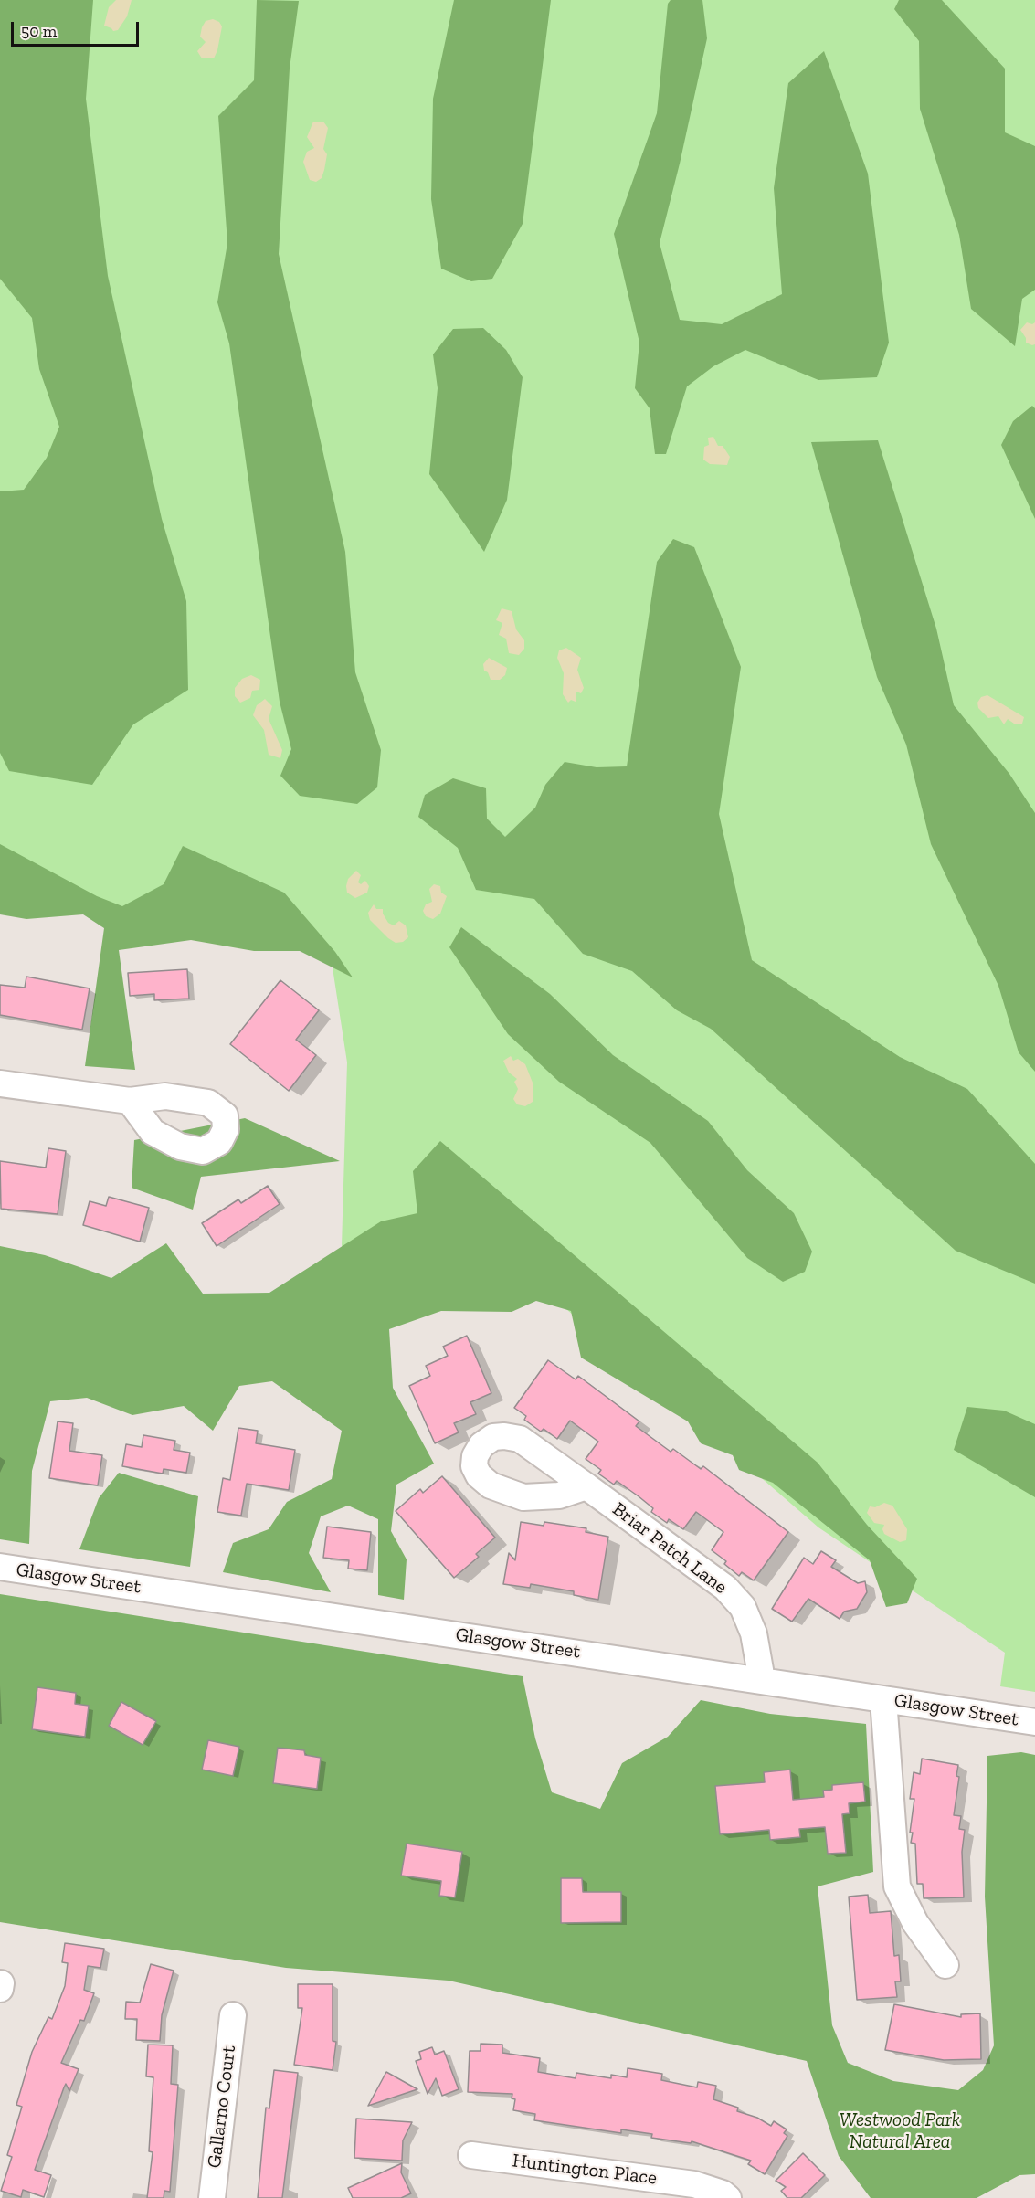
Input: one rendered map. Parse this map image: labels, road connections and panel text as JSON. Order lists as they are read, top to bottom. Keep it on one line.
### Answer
{"streets":{"street":["Briar Patch Lane","Glasgow Street","Gallarno Court","Huntington Place"]},"crossings":[["Briar Patch Lane","Glasgow Street"]],"parks":["Westwood Park Natural Area"],"scale_bar":"50 m"}
